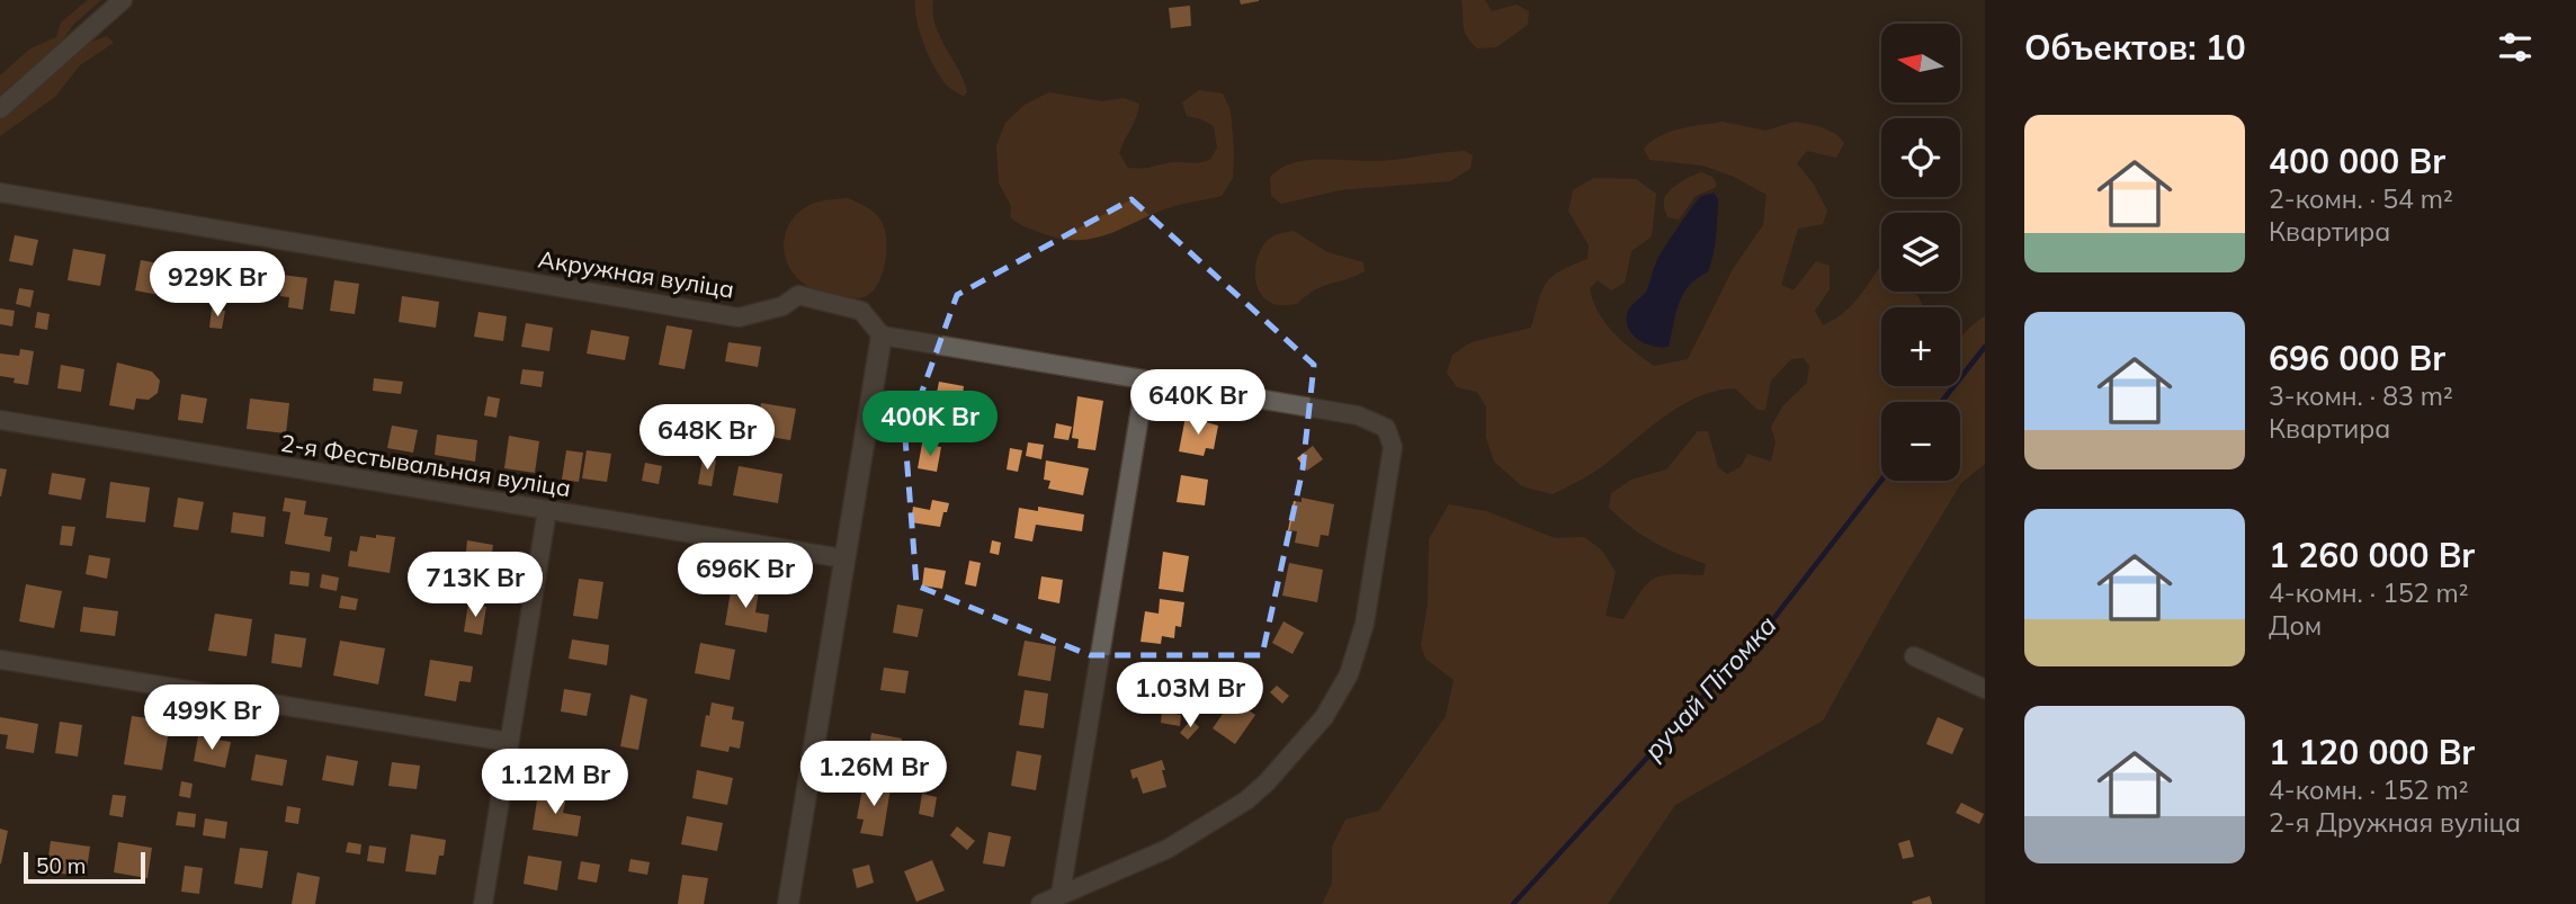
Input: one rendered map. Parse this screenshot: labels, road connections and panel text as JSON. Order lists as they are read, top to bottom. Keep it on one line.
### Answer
{"streets":{"street":["Акружная вуліца","2-я Фестывальная вуліца"]},"water":["ручай Пітомка"],"scale_bar":"50 m","north":"left","page":{"heading":"Объектов: 10","map_buttons":["+","−"],"list":[{"name":"400 000 Br","note":"2-комн. · 54 m² · Квартира"},{"name":"696 000 Br","note":"3-комн. · 83 m² · Квартира"},{"name":"1 260 000 Br","note":"4-комн. · 152 m² · Дом"},{"name":"1 120 000 Br","note":"4-комн. · 152 m² · 2-я Дружная вуліца"}],"price":["929K Br","640K Br","400K Br","648K Br","696K Br","713K Br","1.03M Br","499K Br","1.26M Br","1.12M Br"],"scale":"50 m"}}
